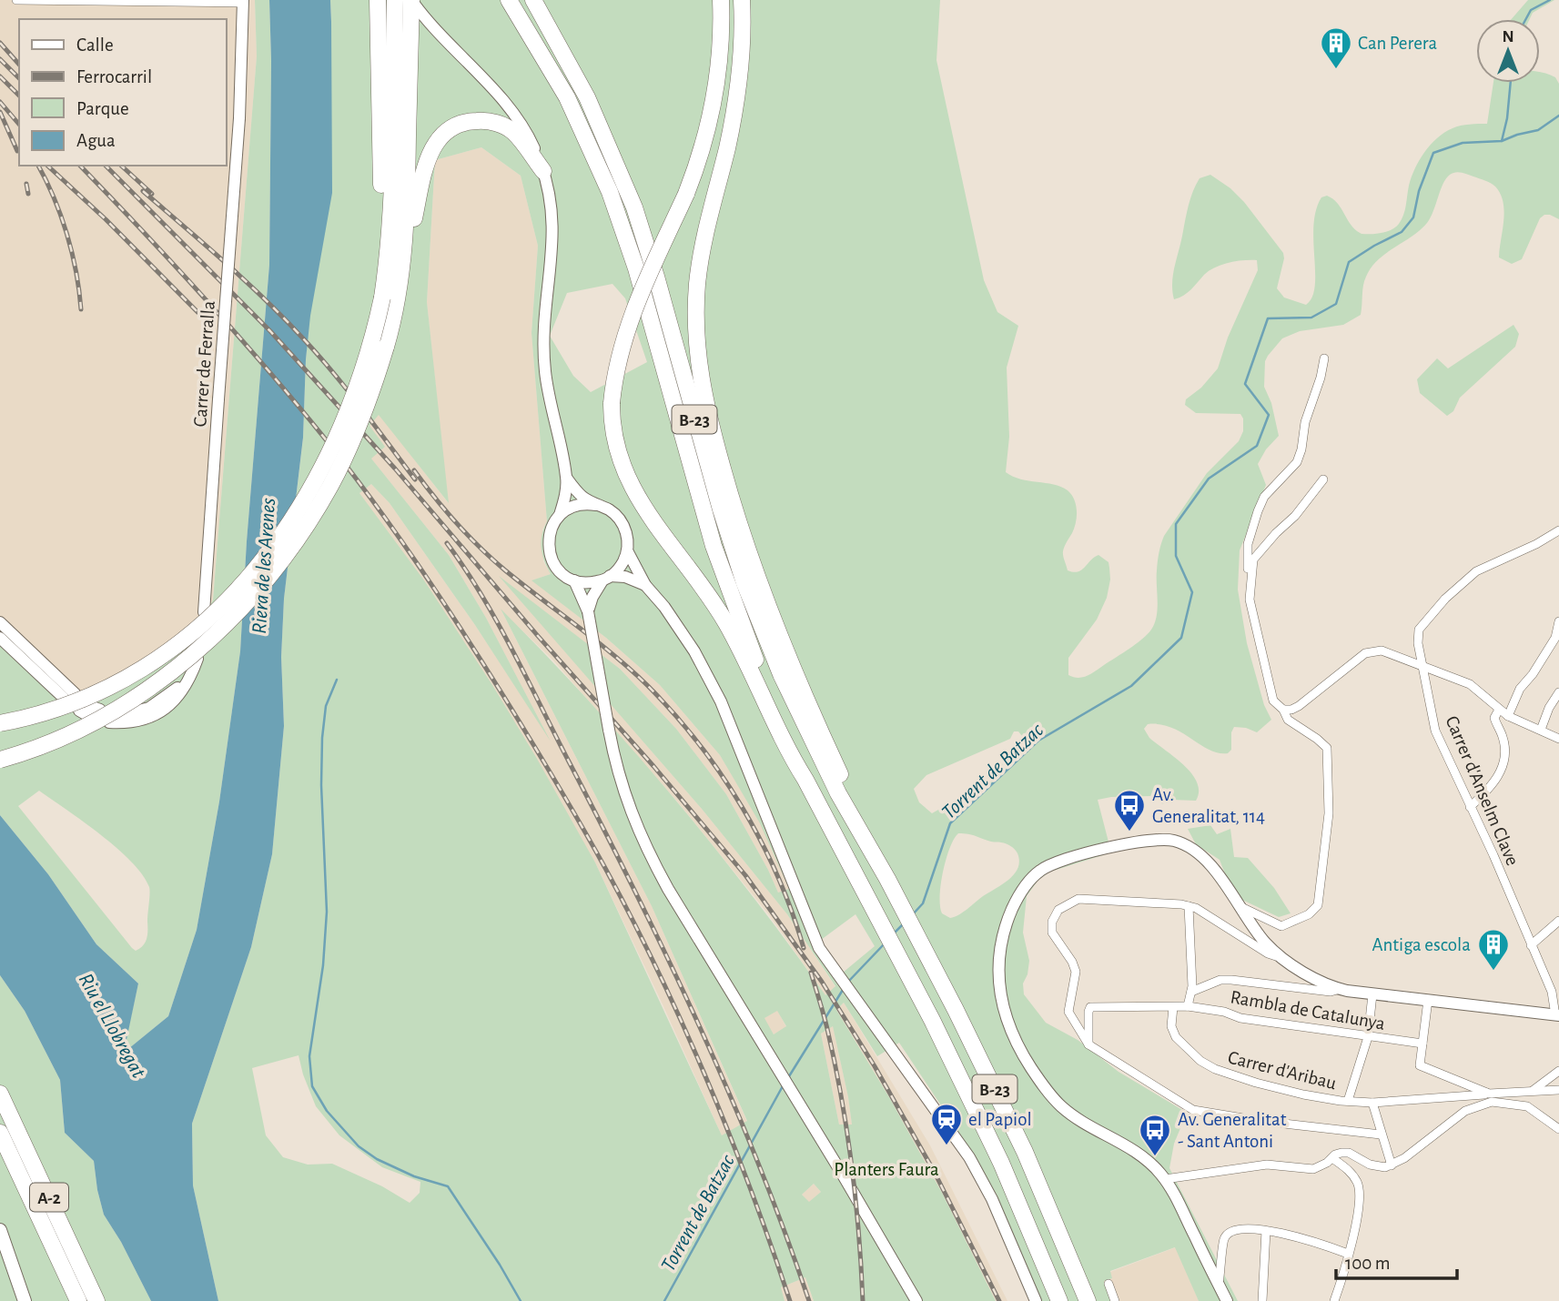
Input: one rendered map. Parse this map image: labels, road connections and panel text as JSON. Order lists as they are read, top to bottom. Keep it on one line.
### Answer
{"streets":{"highway":["B-23","A-2"],"street":["Carrer de Ferralla","Carrer d'Anselm Clave","Rambla de Catalunya","Carrer d'Aribau"]},"crossings":[["Rambla de Catalunya","Carrer d'Aribau"]],"water":["Riera de les Arenes","Torrent de Batzac","Riu el Llobregat"],"parks":["Planters Faura"],"places":{"building":["Can Perera","Antiga escola"],"bus stop":["Av. Generalitat, 114","Av. Generalitat - Sant Antoni"],"station":["el Papiol"]},"legend":["Calle","Ferrocarril","Parque","Agua"],"scale_bar":"100 m","north":"top"}
